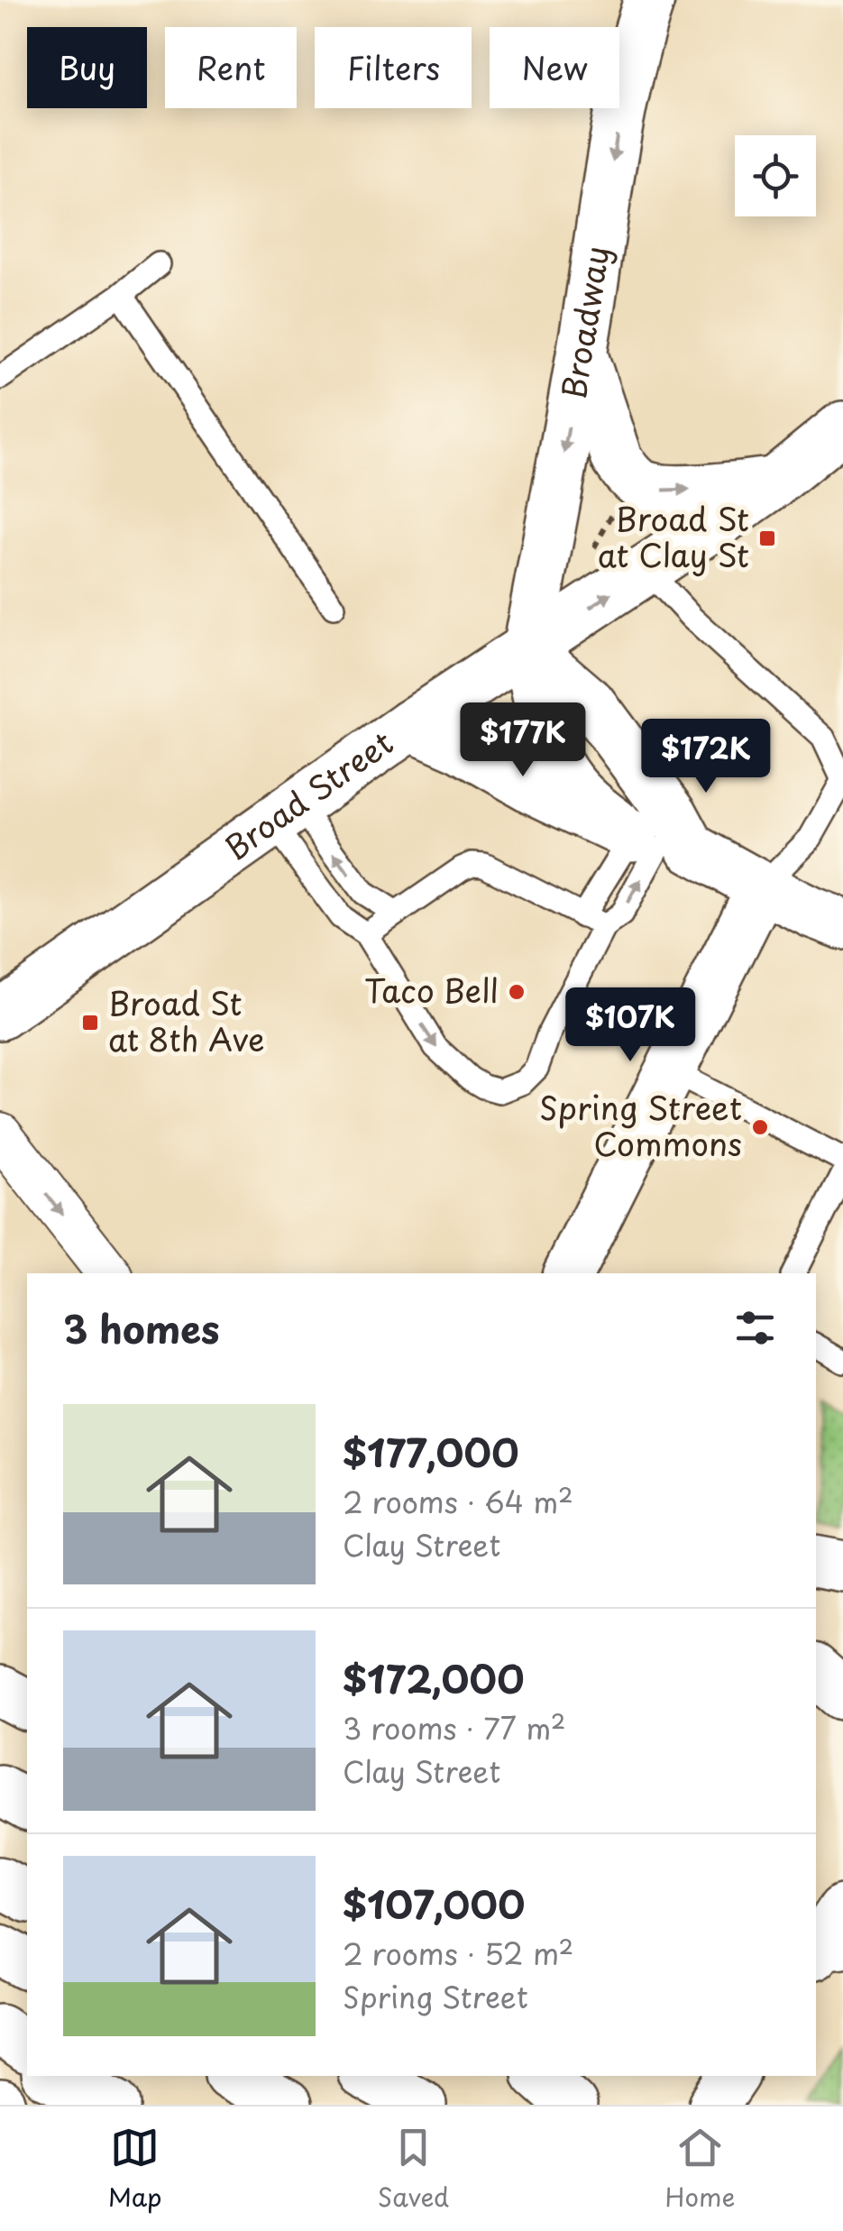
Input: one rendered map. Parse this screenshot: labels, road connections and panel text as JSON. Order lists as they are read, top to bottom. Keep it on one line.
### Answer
{"streets":{"main road":["Broadway","Broad Street"]},"crossings":[["Broadway","Broad Street"]],"one_way":["Broadway"],"places":{"transit":["Broad St at Clay St","Broad St at 8th Ave"],"other":["Taco Bell","Spring Street Commons"]},"page":{"chip":["Buy","Rent","Filters","New"],"price":["$177K","$172K","$107K"],"heading":"3 homes","list":[{"name":"$177,000","note":"2 rooms · 64 m² · Clay Street"},{"name":"$172,000","note":"3 rooms · 77 m² · Clay Street"},{"name":"$107,000","note":"2 rooms · 52 m² · Spring Street"}],"tabs":["Map","Saved","Home"]}}
